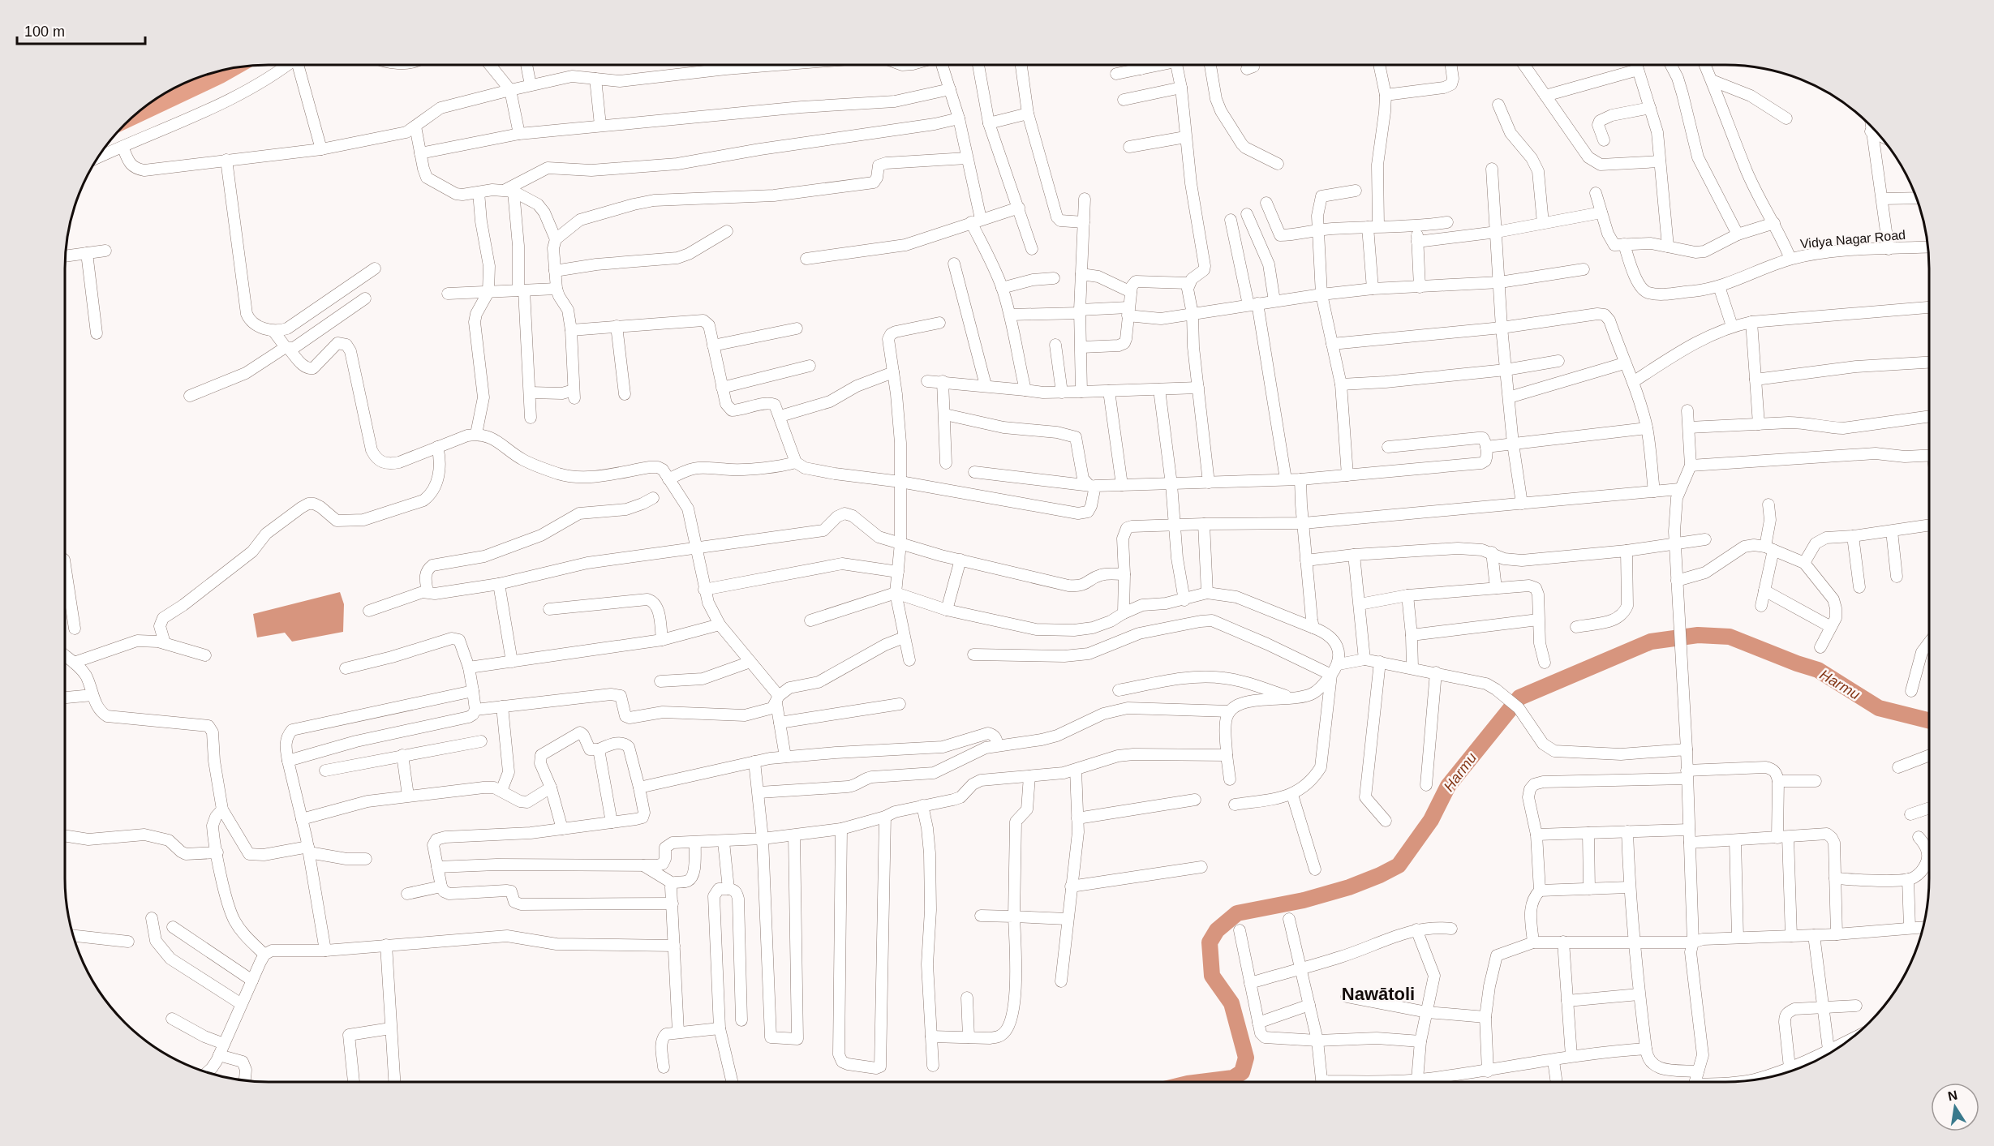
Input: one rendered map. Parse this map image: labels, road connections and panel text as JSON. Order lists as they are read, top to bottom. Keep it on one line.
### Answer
{"streets":{"street":["Vidya Nagar Road"]},"districts":["Nawātoli"],"water":["Harmu"],"scale_bar":"100 m","north":"top"}
